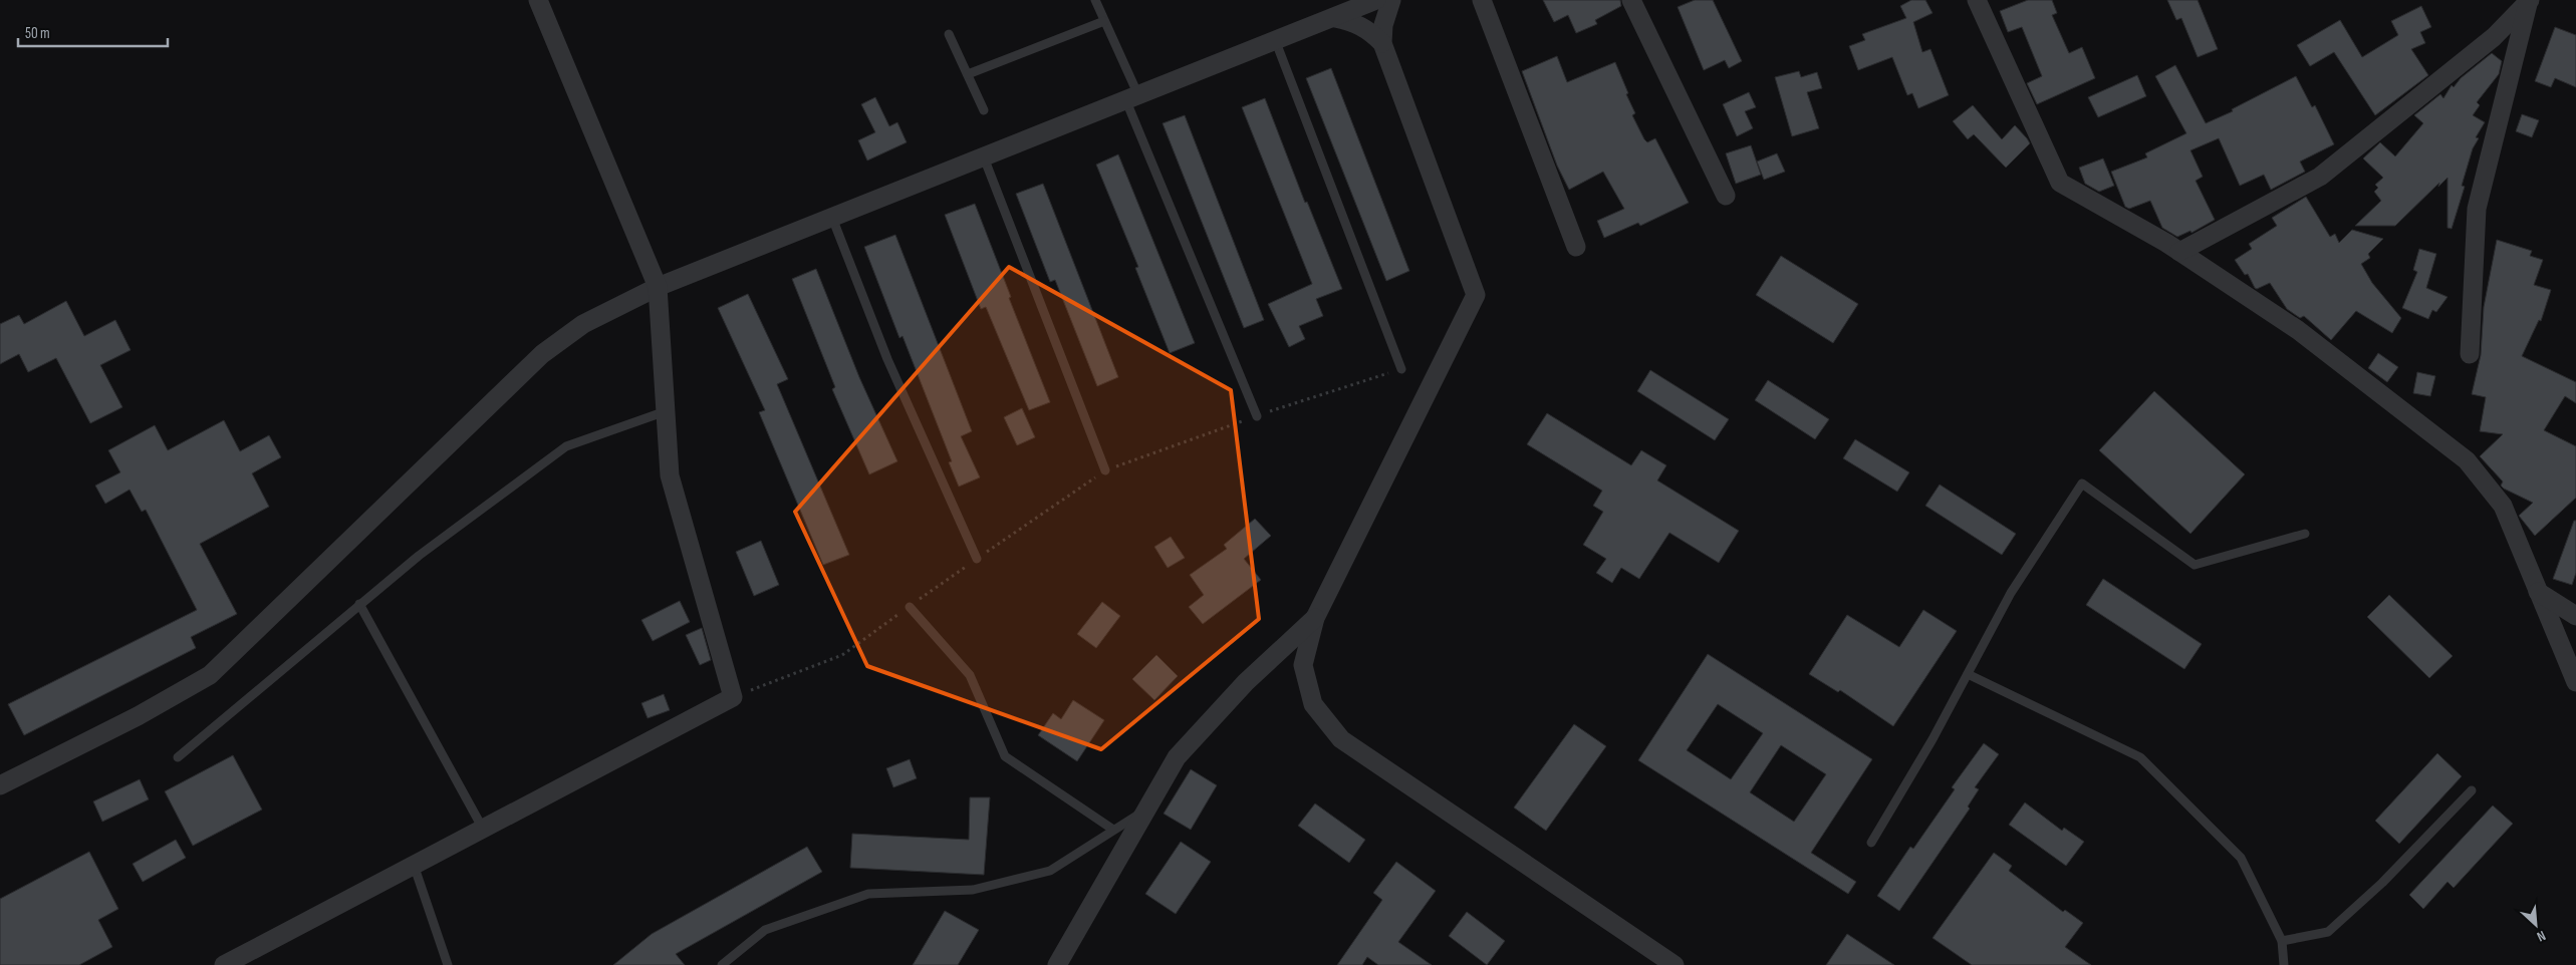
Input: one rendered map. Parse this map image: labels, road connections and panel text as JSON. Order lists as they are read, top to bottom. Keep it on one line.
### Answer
{"scale_bar":"50 m","north":"bottom right"}
